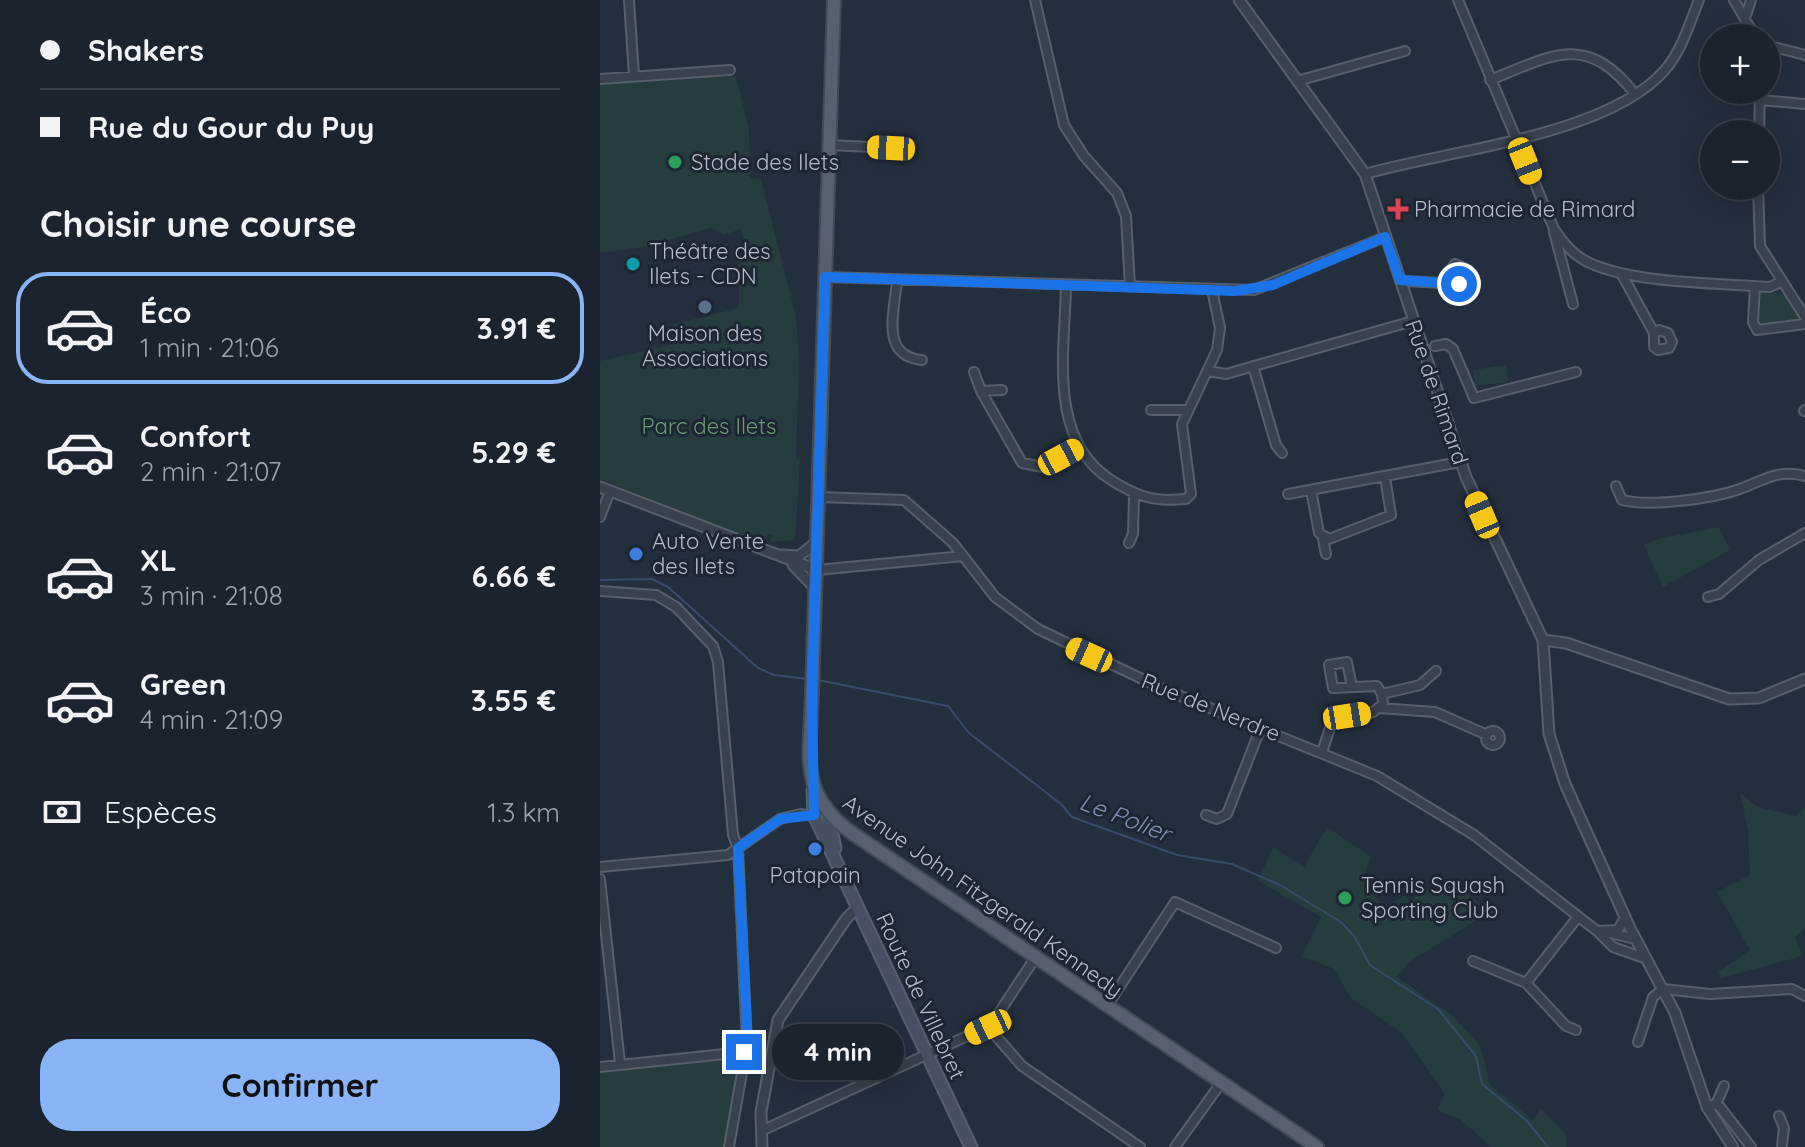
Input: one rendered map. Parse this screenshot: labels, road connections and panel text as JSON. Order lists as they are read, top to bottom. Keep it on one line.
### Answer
{"streets":{"main road":["Avenue John Fitzgerald Kennedy","Route de Villebret"],"street":["Rue de Rimard","Rue de Nerdre"]},"crossings":[["Rue de Rimard","Rue de Nerdre"],["Rue de Nerdre","Avenue John Fitzgerald Kennedy"]],"water":["Le Polier"],"parks":["Parc des Ilets"],"places":{"other":["Stade des Ilets","Théâtre des Ilets - CDN","Maison des Associations","Auto Vente des Ilets","Patapain","Tennis Squash Sporting Club"],"health":["Pharmacie de Rimard"]},"page":{"banner":["Shakers","Rue du Gour du Puy"],"map_buttons":["+","−"],"heading":"Choisir une course","list":[{"name":"Éco","note":"1 min · 21:06","value":"3.91 €"},{"name":"Confort","note":"2 min · 21:07","value":"5.29 €"},{"name":"XL","note":"3 min · 21:08","value":"6.66 €"},{"name":"Green","note":"4 min · 21:09","value":"3.55 €"}],"pay":["Espèces","1.3 km"],"buttons":"Confirmer","bubble":"4 min"}}
